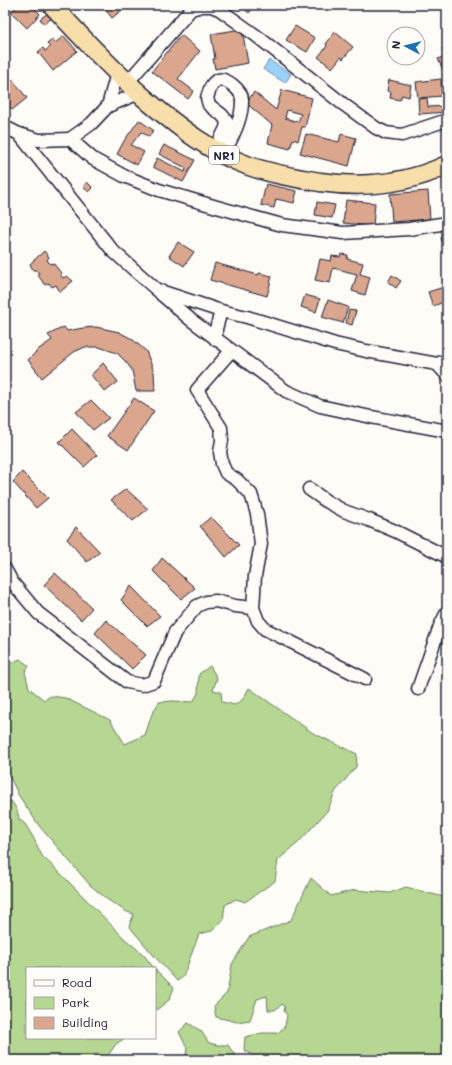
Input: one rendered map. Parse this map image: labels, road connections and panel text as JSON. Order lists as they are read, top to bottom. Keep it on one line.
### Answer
{"streets":{"highway":["NR1"]},"legend":["Road","Park","Building"],"north":"left"}
